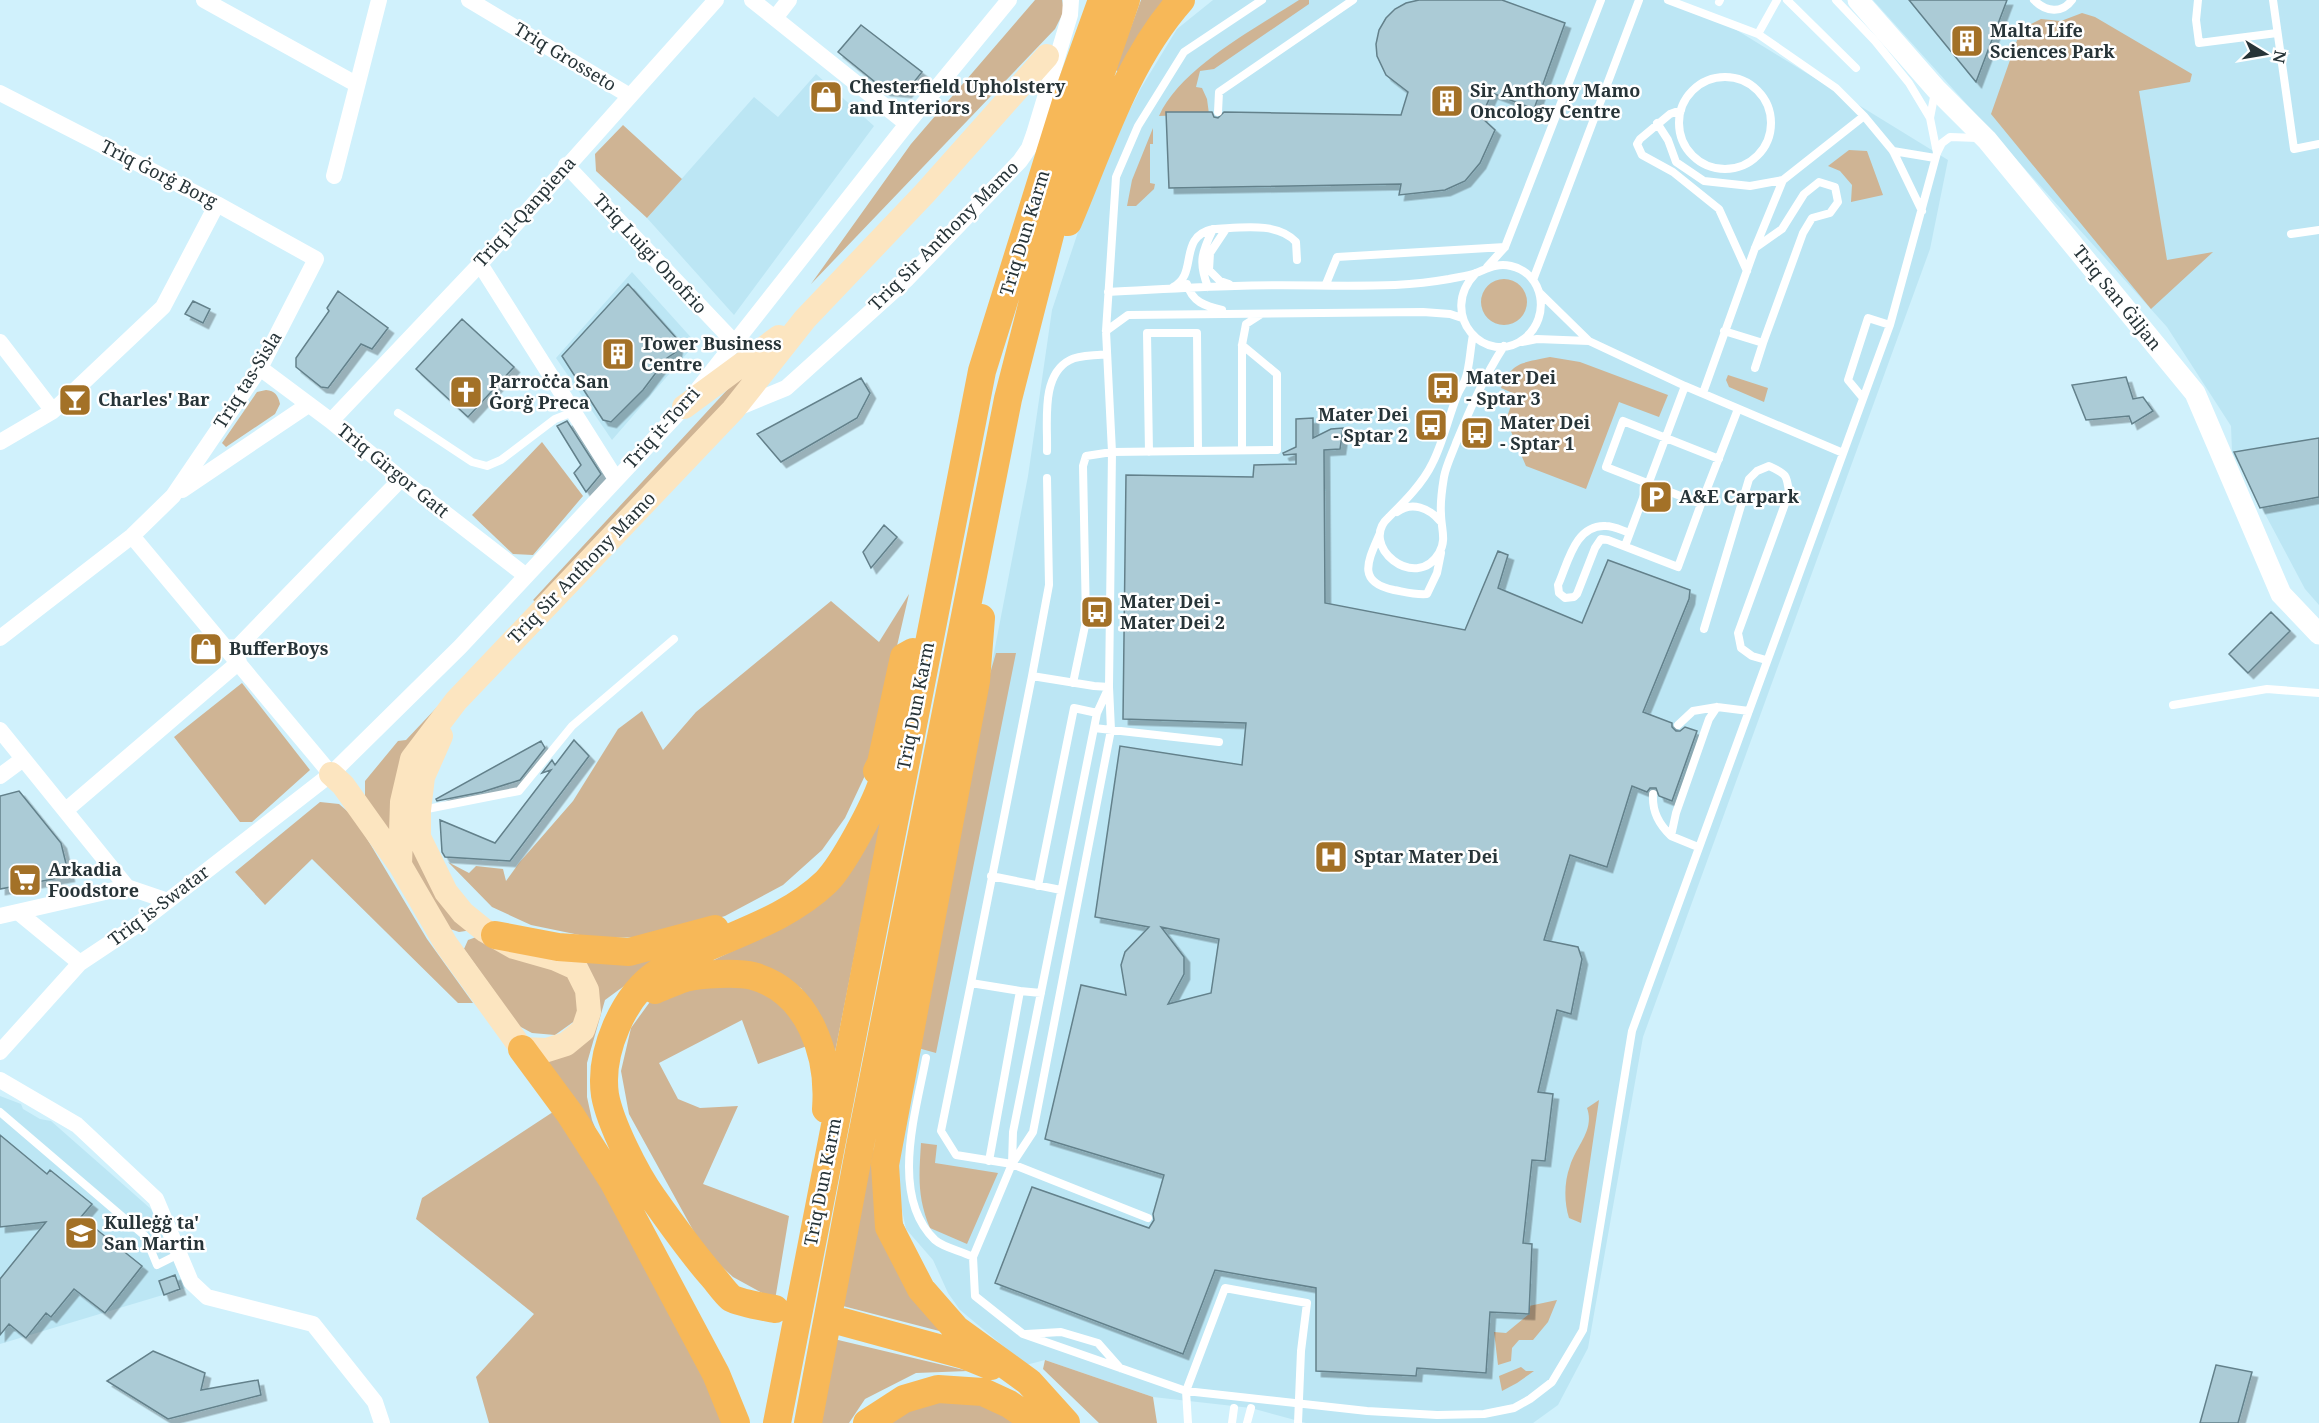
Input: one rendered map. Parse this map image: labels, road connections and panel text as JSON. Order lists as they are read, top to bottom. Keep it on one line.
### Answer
{"streets":{"highway":["Triq Dun Karm"],"main road":["Triq Sir Anthony Mamo"],"street":["Triq Grosseto","Triq Ġorġ Borg","Triq il-Qanpiena","Triq Luigi Onofrio","Triq San Ġiljan","Triq tas-Sisla","Triq it-Torri","Triq Girgor Gatt","Triq is-Swatar"]},"crossings":[["Triq Grosseto","Triq il-Qanpiena"],["Triq Ġorġ Borg","Triq tas-Sisla"],["Triq il-Qanpiena","Triq Luigi Onofrio"],["Triq il-Qanpiena","Triq Girgor Gatt"],["Triq Dun Karm","Triq Sir Anthony Mamo"],["Triq Luigi Onofrio","Triq it-Torri"],["Triq tas-Sisla","Triq Girgor Gatt"],["Triq it-Torri","Triq Girgor Gatt"],["Triq it-Torri","Triq is-Swatar"]],"places":{"building":["Malta Life Sciences Park","Sir Anthony Mamo Oncology Centre","Tower Business Centre"],"shop":["Chesterfield Upholstery and Interiors","BufferBoys"],"bus stop":["Mater Dei - Sptar 3","Mater Dei - Sptar 2","Mater Dei - Sptar 1","Mater Dei - Mater Dei 2"],"church":["Parroċċa San Ġorġ Preca"],"bar":["Charles' Bar"],"parking":["A&E Carpark"],"hospital":["Sptar Mater Dei"],"supermarket":["Arkadia Foodstore"],"school or university":["Kulleġġ ta' San Martin"]},"north":"right"}
